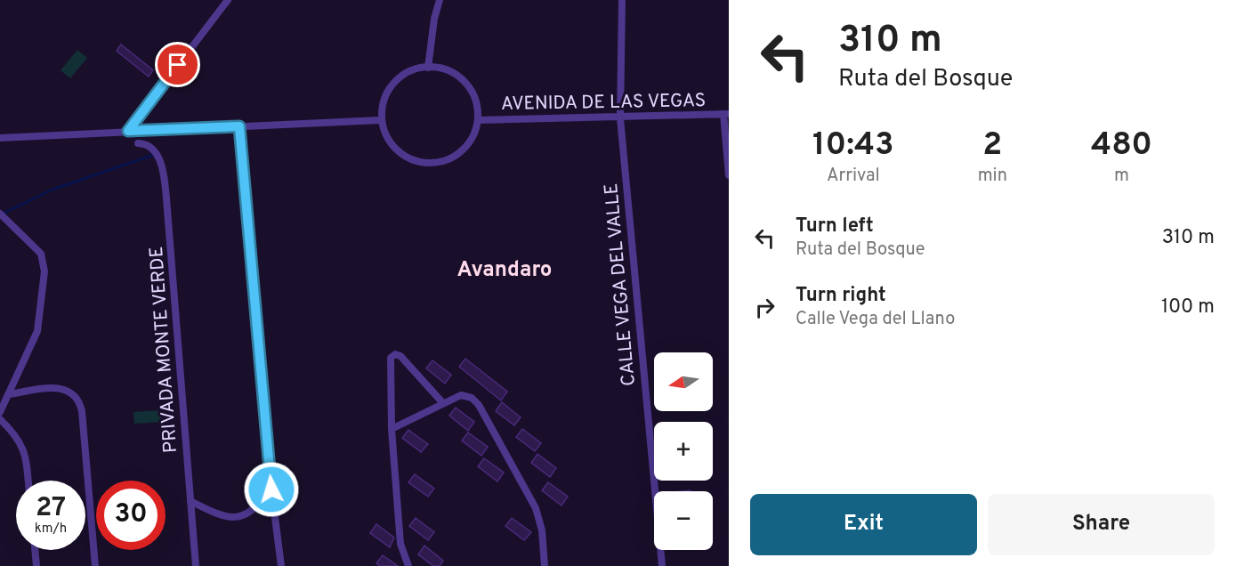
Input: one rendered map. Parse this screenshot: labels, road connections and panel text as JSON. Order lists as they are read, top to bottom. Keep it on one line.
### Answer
{"streets":{"street":["AVENIDA DE LAS VEGAS","CALLE VEGA DEL VALLE","PRIVADA MONTE VERDE"]},"crossings":[["AVENIDA DE LAS VEGAS","CALLE VEGA DEL VALLE"]],"districts":["Avandaro"],"north":"left","page":{"turn":["310 m","Ruta del Bosque"],"eta":["10:43","Arrival","2","min","480","m"],"list":[{"name":"Turn left","note":"Ruta del Bosque","value":"310 m"},{"name":"Turn right","note":"Calle Vega del Llano","value":"100 m"}],"map_buttons":["+","−"],"speed":"27 km/h","limit":"30","buttons":["Exit","Share"]}}
